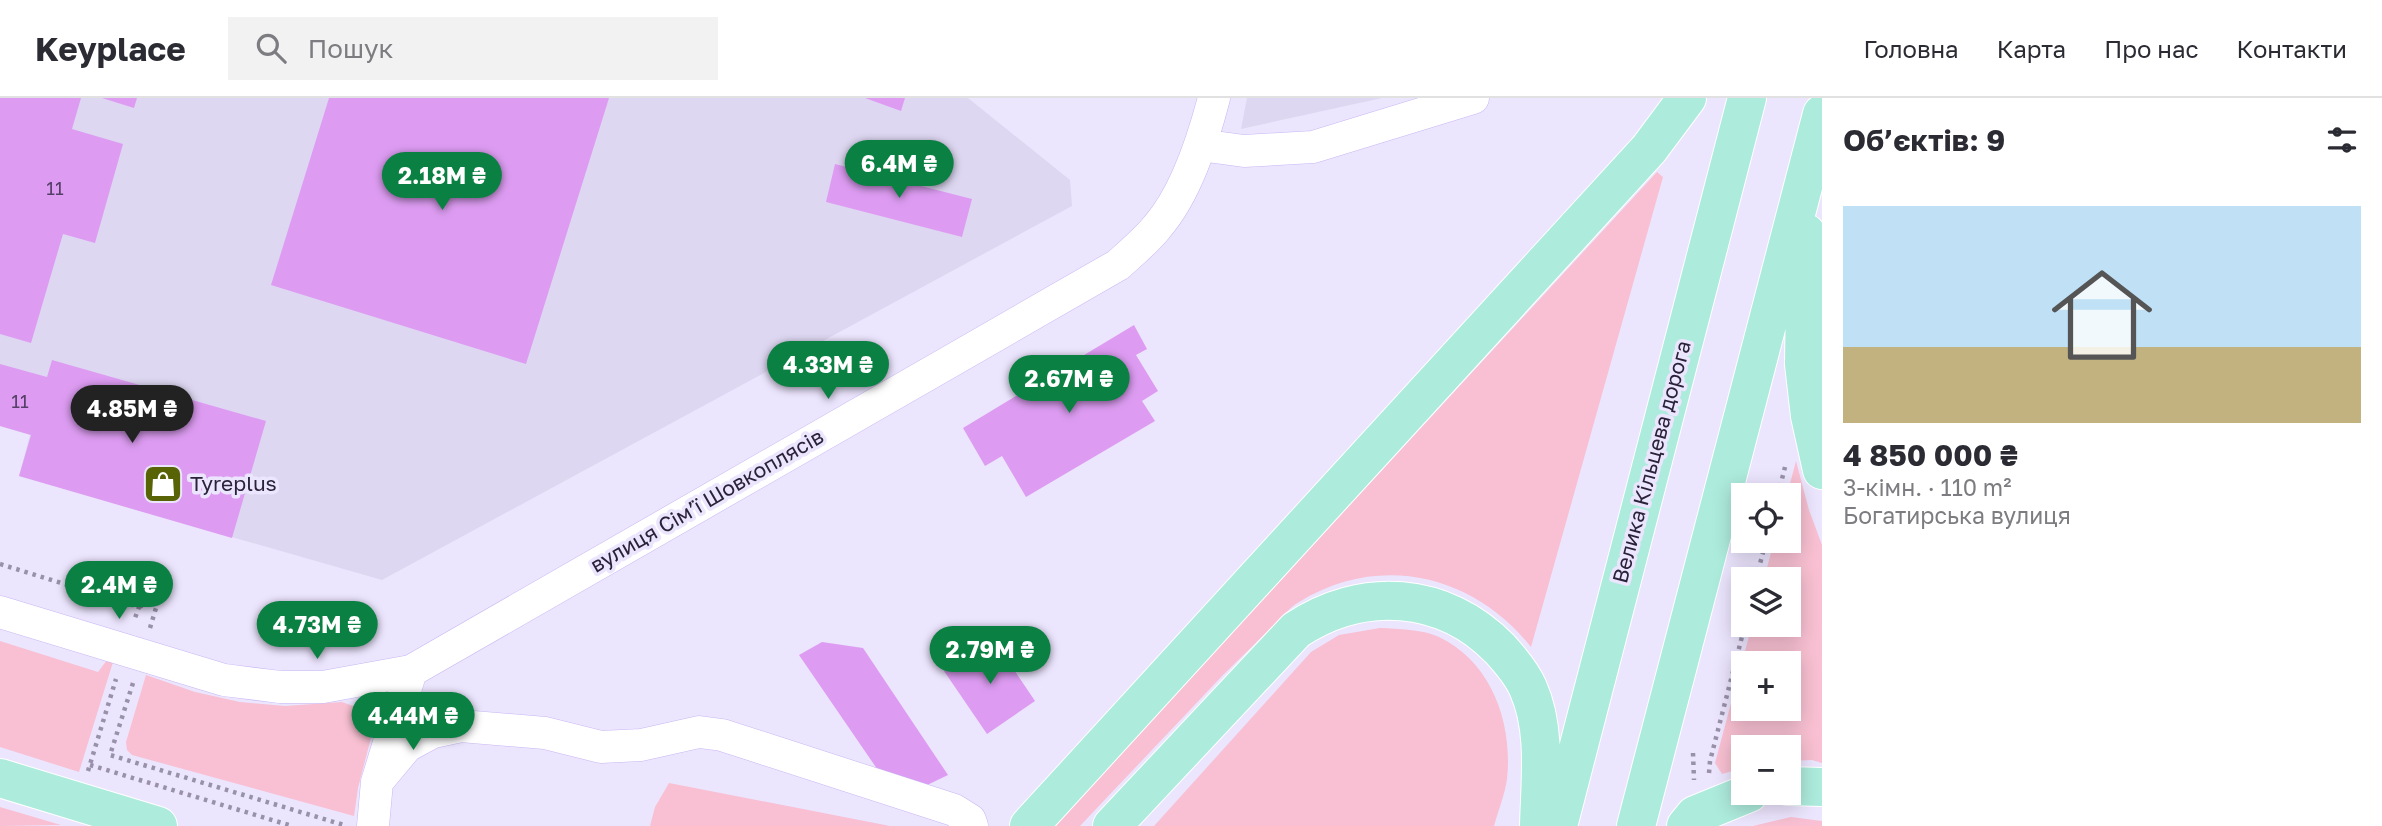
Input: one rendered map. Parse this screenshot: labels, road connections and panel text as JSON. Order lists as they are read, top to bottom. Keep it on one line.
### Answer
{"streets":{"main road":["Велика Кільцева дорога"],"street":["вулиця Сімʼї Шовкоплясів"]},"places":{"shop":["Tyreplus"]},"house_numbers":["11","11"],"page":{"header":"Keyplace","search":"Пошук","nav":["Головна","Карта","Про нас","Контакти"],"heading":"Об’єктів: 9","price":["6.4M ₴","2.18M ₴","4.33M ₴","2.67M ₴","4.85M ₴","2.4M ₴","4.73M ₴","2.79M ₴","4.44M ₴"],"list":[{"name":"4 850 000 ₴","note":"3-кімн. · 110 m² · Богатирська вулиця"}],"map_buttons":["+","−"]}}
